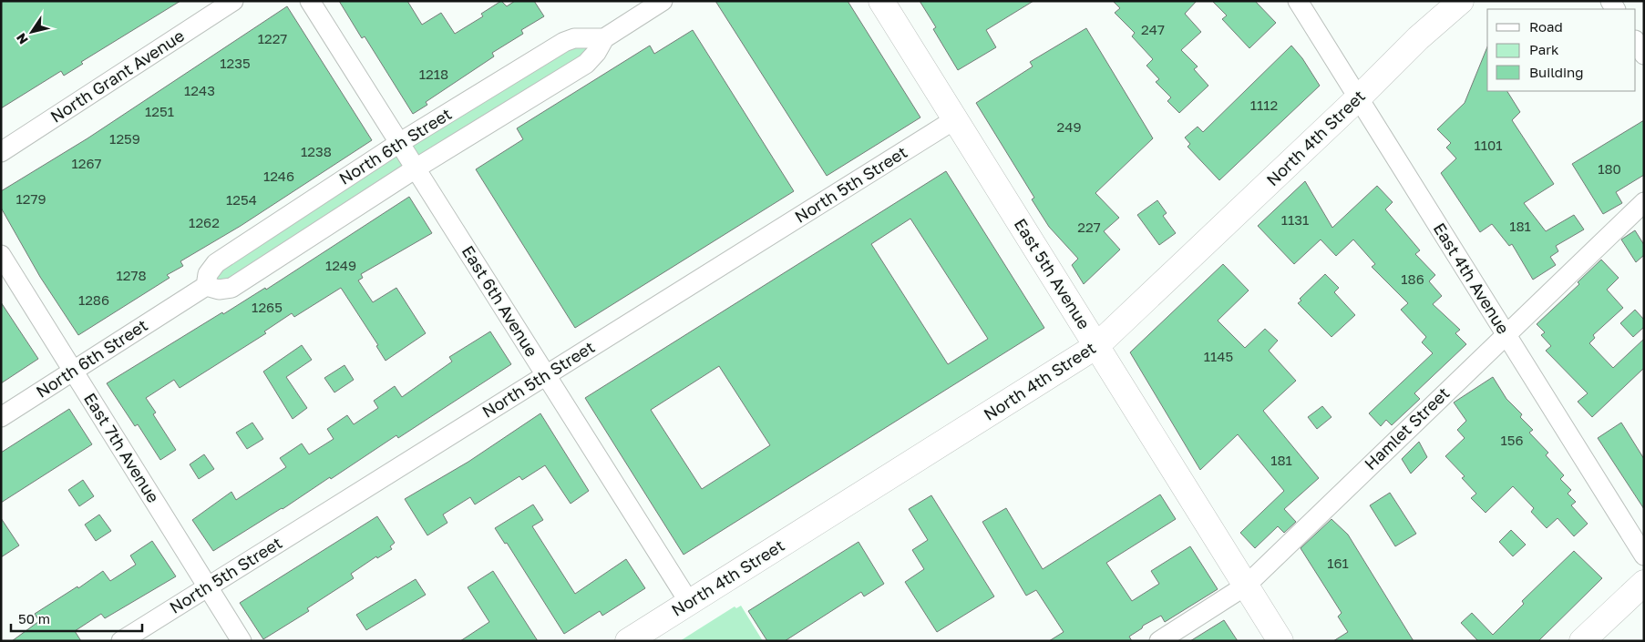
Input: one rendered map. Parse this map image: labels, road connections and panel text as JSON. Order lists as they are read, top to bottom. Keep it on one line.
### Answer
{"streets":{"main road":["North 4th Street","East 5th Avenue"],"street":["North Grant Avenue","North 6th Street","North 5th Street","East 4th Avenue","East 6th Avenue","Hamlet Street","East 7th Avenue"]},"crossings":[["North 4th Street","East 5th Avenue"],["North 4th Street","East 4th Avenue"],["North 4th Street","East 6th Avenue"],["North 6th Street","East 6th Avenue"],["North 6th Street","East 7th Avenue"],["North 5th Street","East 5th Avenue"],["North 5th Street","East 6th Avenue"],["North 5th Street","East 7th Avenue"],["East 5th Avenue","Hamlet Street"],["East 4th Avenue","Hamlet Street"]],"house_numbers":["247","1227","1235","1218","1243","1112","1251","249","1259","1101","1238","1267","180","1246","1279","1254","1131","1262","181","227","1249","1278","186","1286","1265","1145","156","181","161"],"legend":["Road","Park","Building"],"scale_bar":"50 m","north":"bottom left"}
